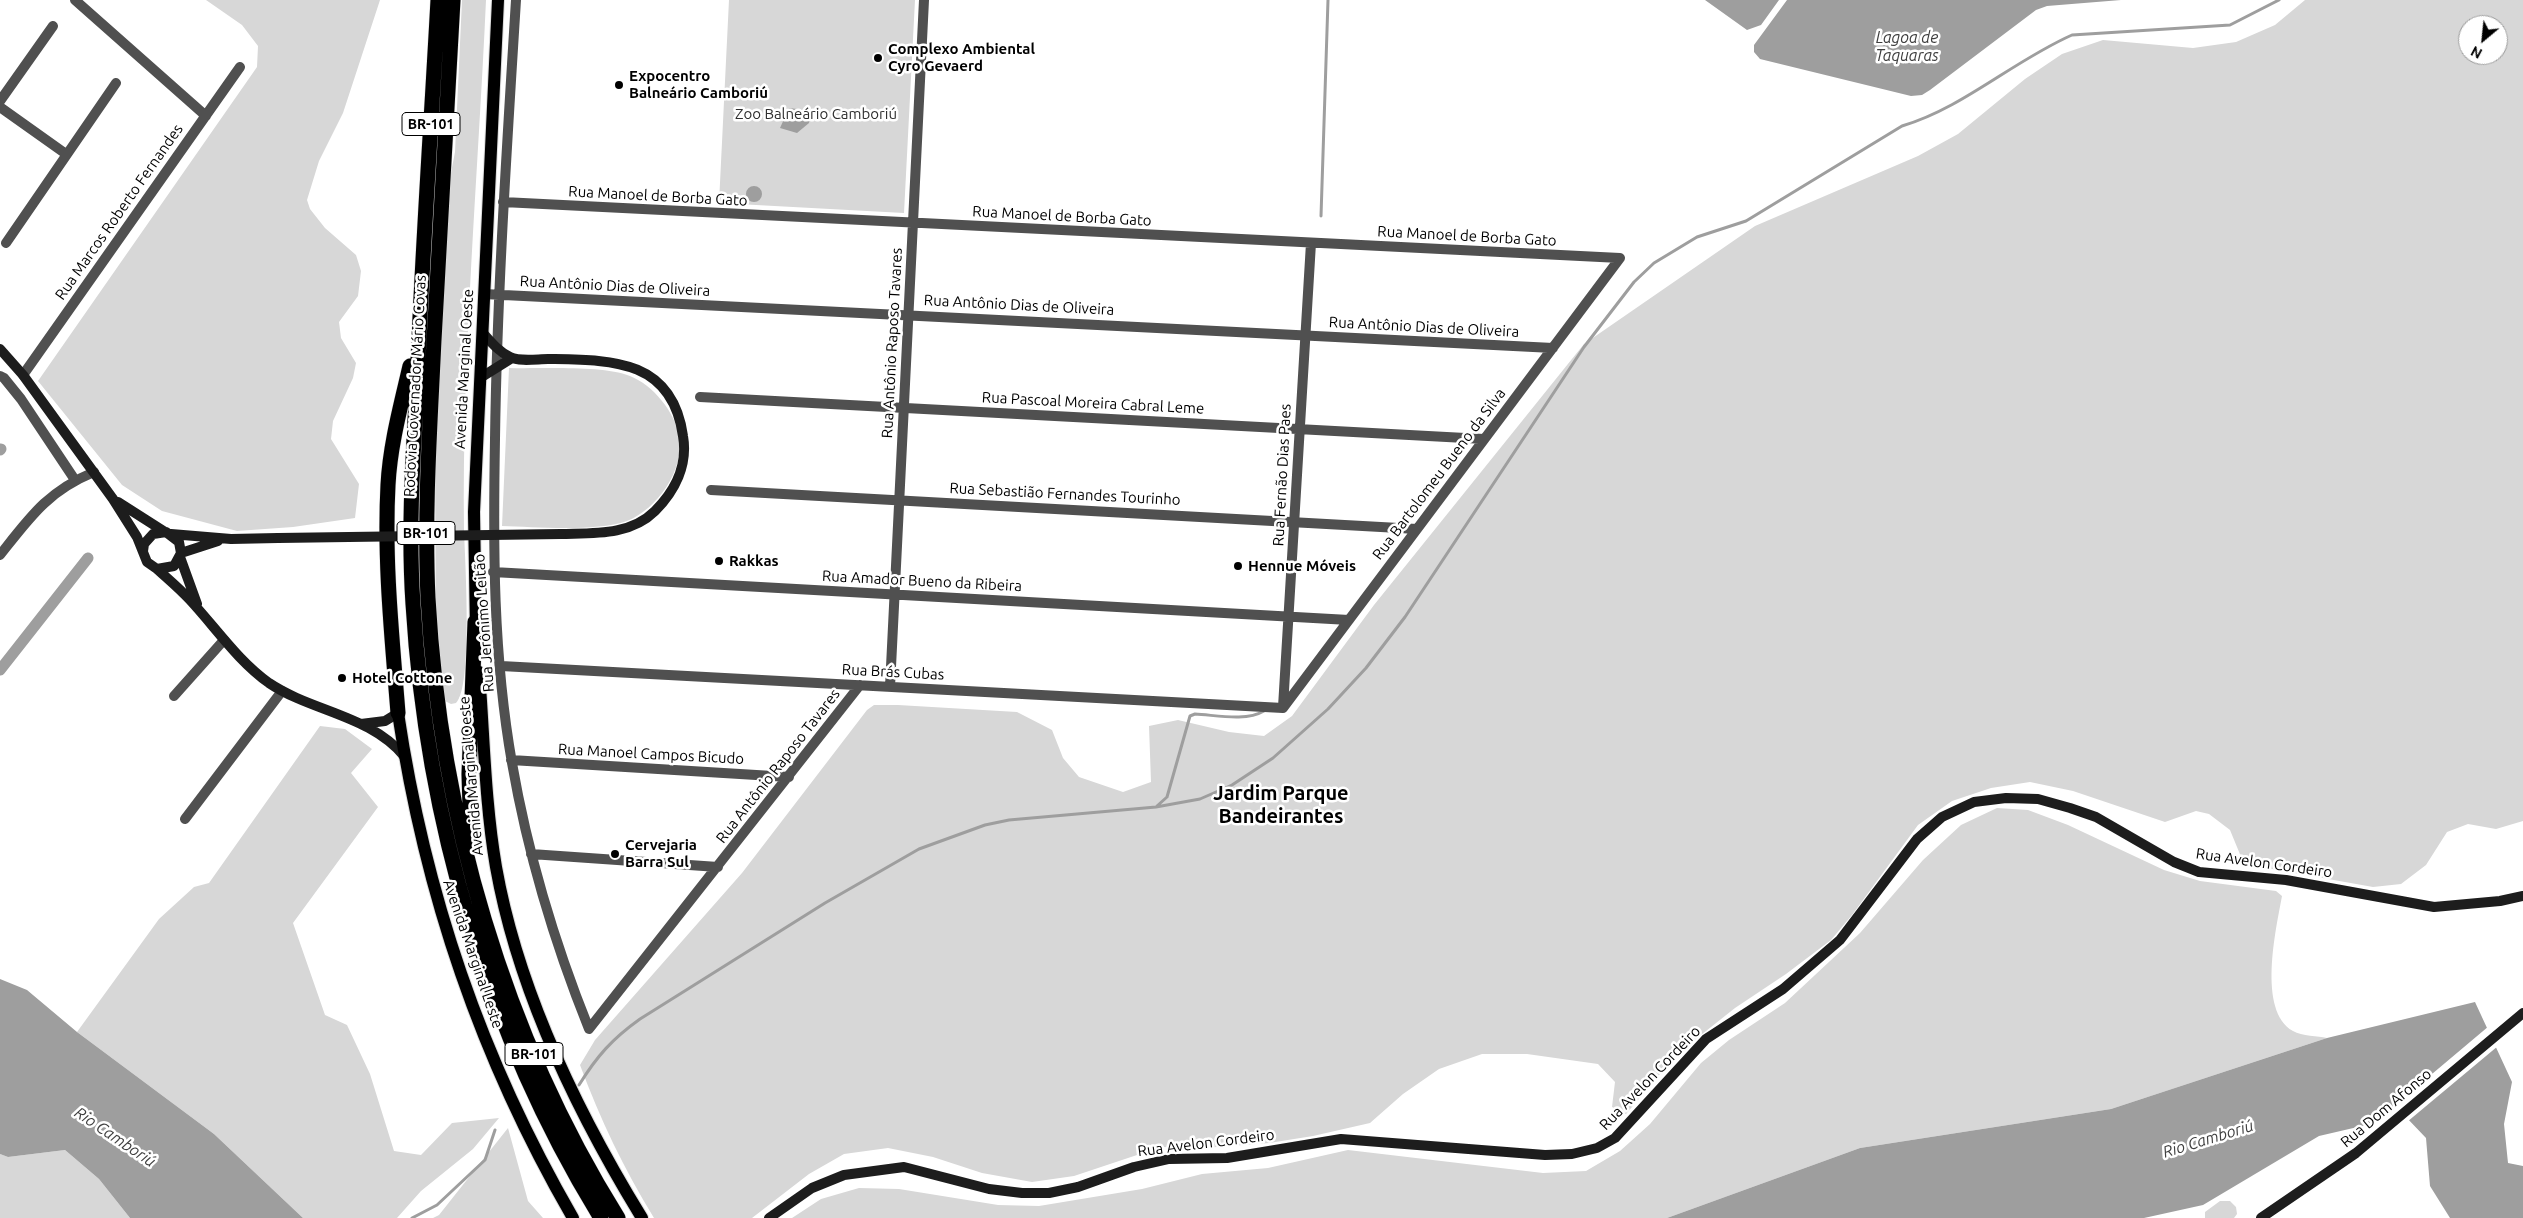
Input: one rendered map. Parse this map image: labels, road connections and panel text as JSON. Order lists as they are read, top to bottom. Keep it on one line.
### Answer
{"streets":{"highway":["BR-101","Rodovia Governador Mário Covas"],"main road":["Avenida Marginal Oeste","Rua Avelon Cordeiro","Avenida Marginal Leste","Rua Dom Afonso"],"street":["Rua Manoel de Borba Gato","Rua Marcos Roberto Fernandes","Rua Antônio Dias de Oliveira","Rua Antônio Raposo Tavares","Rua Pascoal Moreira Cabral Leme","Rua Bartolomeu Bueno da Silva","Rua Fernão Dias Paes","Rua Sebastião Fernandes Tourinho","Rua Amador Bueno da Ribeira","Rua Jerônimo Leitão","Rua Brás Cubas","Rua Manoel Campos Bicudo"]},"crossings":[["Rua Manoel de Borba Gato","Rua Antônio Raposo Tavares"],["Rua Manoel de Borba Gato","Rua Bartolomeu Bueno da Silva"],["Rua Manoel de Borba Gato","Rua Fernão Dias Paes"],["Rua Manoel de Borba Gato","Rua Jerônimo Leitão"],["Rua Antônio Dias de Oliveira","Rua Antônio Raposo Tavares"],["Rua Antônio Dias de Oliveira","Avenida Marginal Oeste"],["Rua Antônio Dias de Oliveira","Rua Bartolomeu Bueno da Silva"],["Rua Antônio Dias de Oliveira","Rua Fernão Dias Paes"],["Rua Antônio Dias de Oliveira","Rua Jerônimo Leitão"],["Rua Antônio Raposo Tavares","Rua Pascoal Moreira Cabral Leme"],["Rua Antônio Raposo Tavares","Rua Sebastião Fernandes Tourinho"],["Rua Antônio Raposo Tavares","Rua Amador Bueno da Ribeira"],["Rua Antônio Raposo Tavares","Rua Jerônimo Leitão"],["Rua Antônio Raposo Tavares","Rua Brás Cubas"],["Rua Antônio Raposo Tavares","Rua Manoel Campos Bicudo"],["Rua Pascoal Moreira Cabral Leme","Rua Bartolomeu Bueno da Silva"],["Rua Pascoal Moreira Cabral Leme","Rua Fernão Dias Paes"],["Rua Bartolomeu Bueno da Silva","Rua Fernão Dias Paes"],["Rua Bartolomeu Bueno da Silva","Rua Sebastião Fernandes Tourinho"],["Rua Bartolomeu Bueno da Silva","Rua Amador Bueno da Ribeira"],["Rua Bartolomeu Bueno da Silva","Rua Brás Cubas"],["Rua Fernão Dias Paes","Rua Sebastião Fernandes Tourinho"],["Rua Fernão Dias Paes","Rua Amador Bueno da Ribeira"],["Rua Fernão Dias Paes","Rua Brás Cubas"],["Rua Amador Bueno da Ribeira","Rua Jerônimo Leitão"],["Rua Jerônimo Leitão","Rua Brás Cubas"],["Rua Jerônimo Leitão","Rua Manoel Campos Bicudo"]],"districts":["Jardim Parque Bandeirantes"],"water":["Lagoa de Taquaras","Rio Camboriú"],"parks":["Zoo Balneário Camboriú"],"places":["Complexo Ambiental Cyro Gevaerd","Expocentro Balneário Camboriú","Rakkas","Hennue Móveis","Hotel Cottone","Cervejaria Barra Sul"],"north":"bottom left"}
